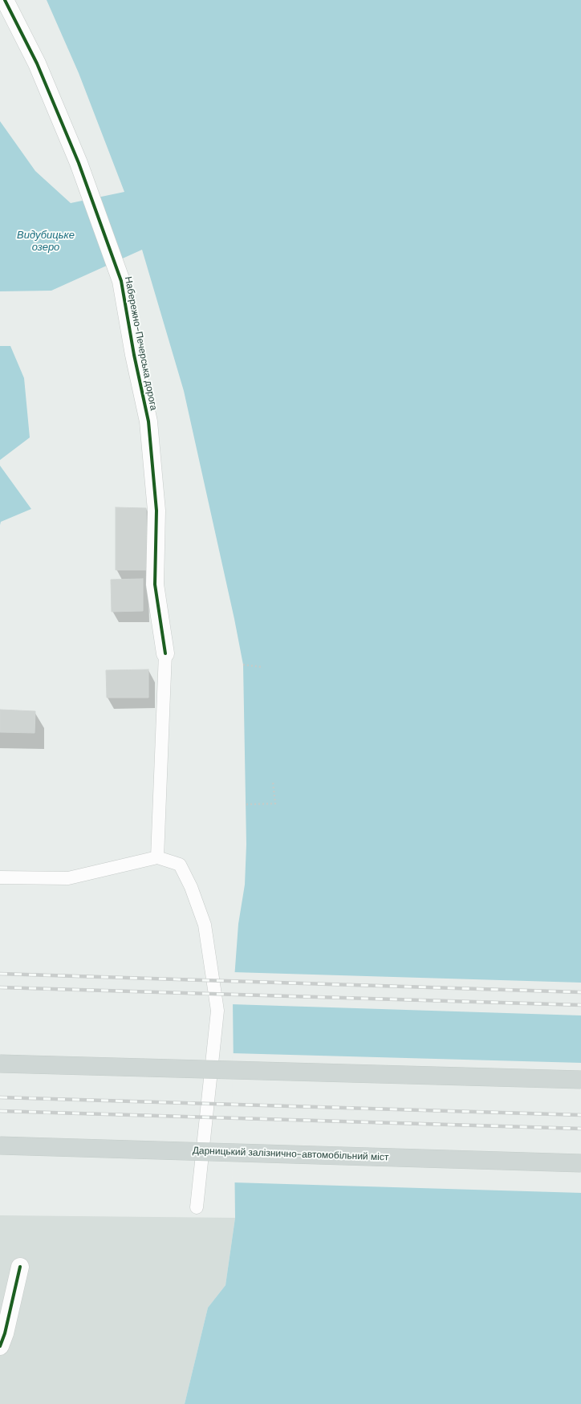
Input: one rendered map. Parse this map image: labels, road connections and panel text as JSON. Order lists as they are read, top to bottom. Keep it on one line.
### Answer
{"streets":{"main road":["Дарницький залізнично-автомобільний міст"],"street":["Набережно-Печерська дорога"]},"water":["Видубицьке озеро"]}
